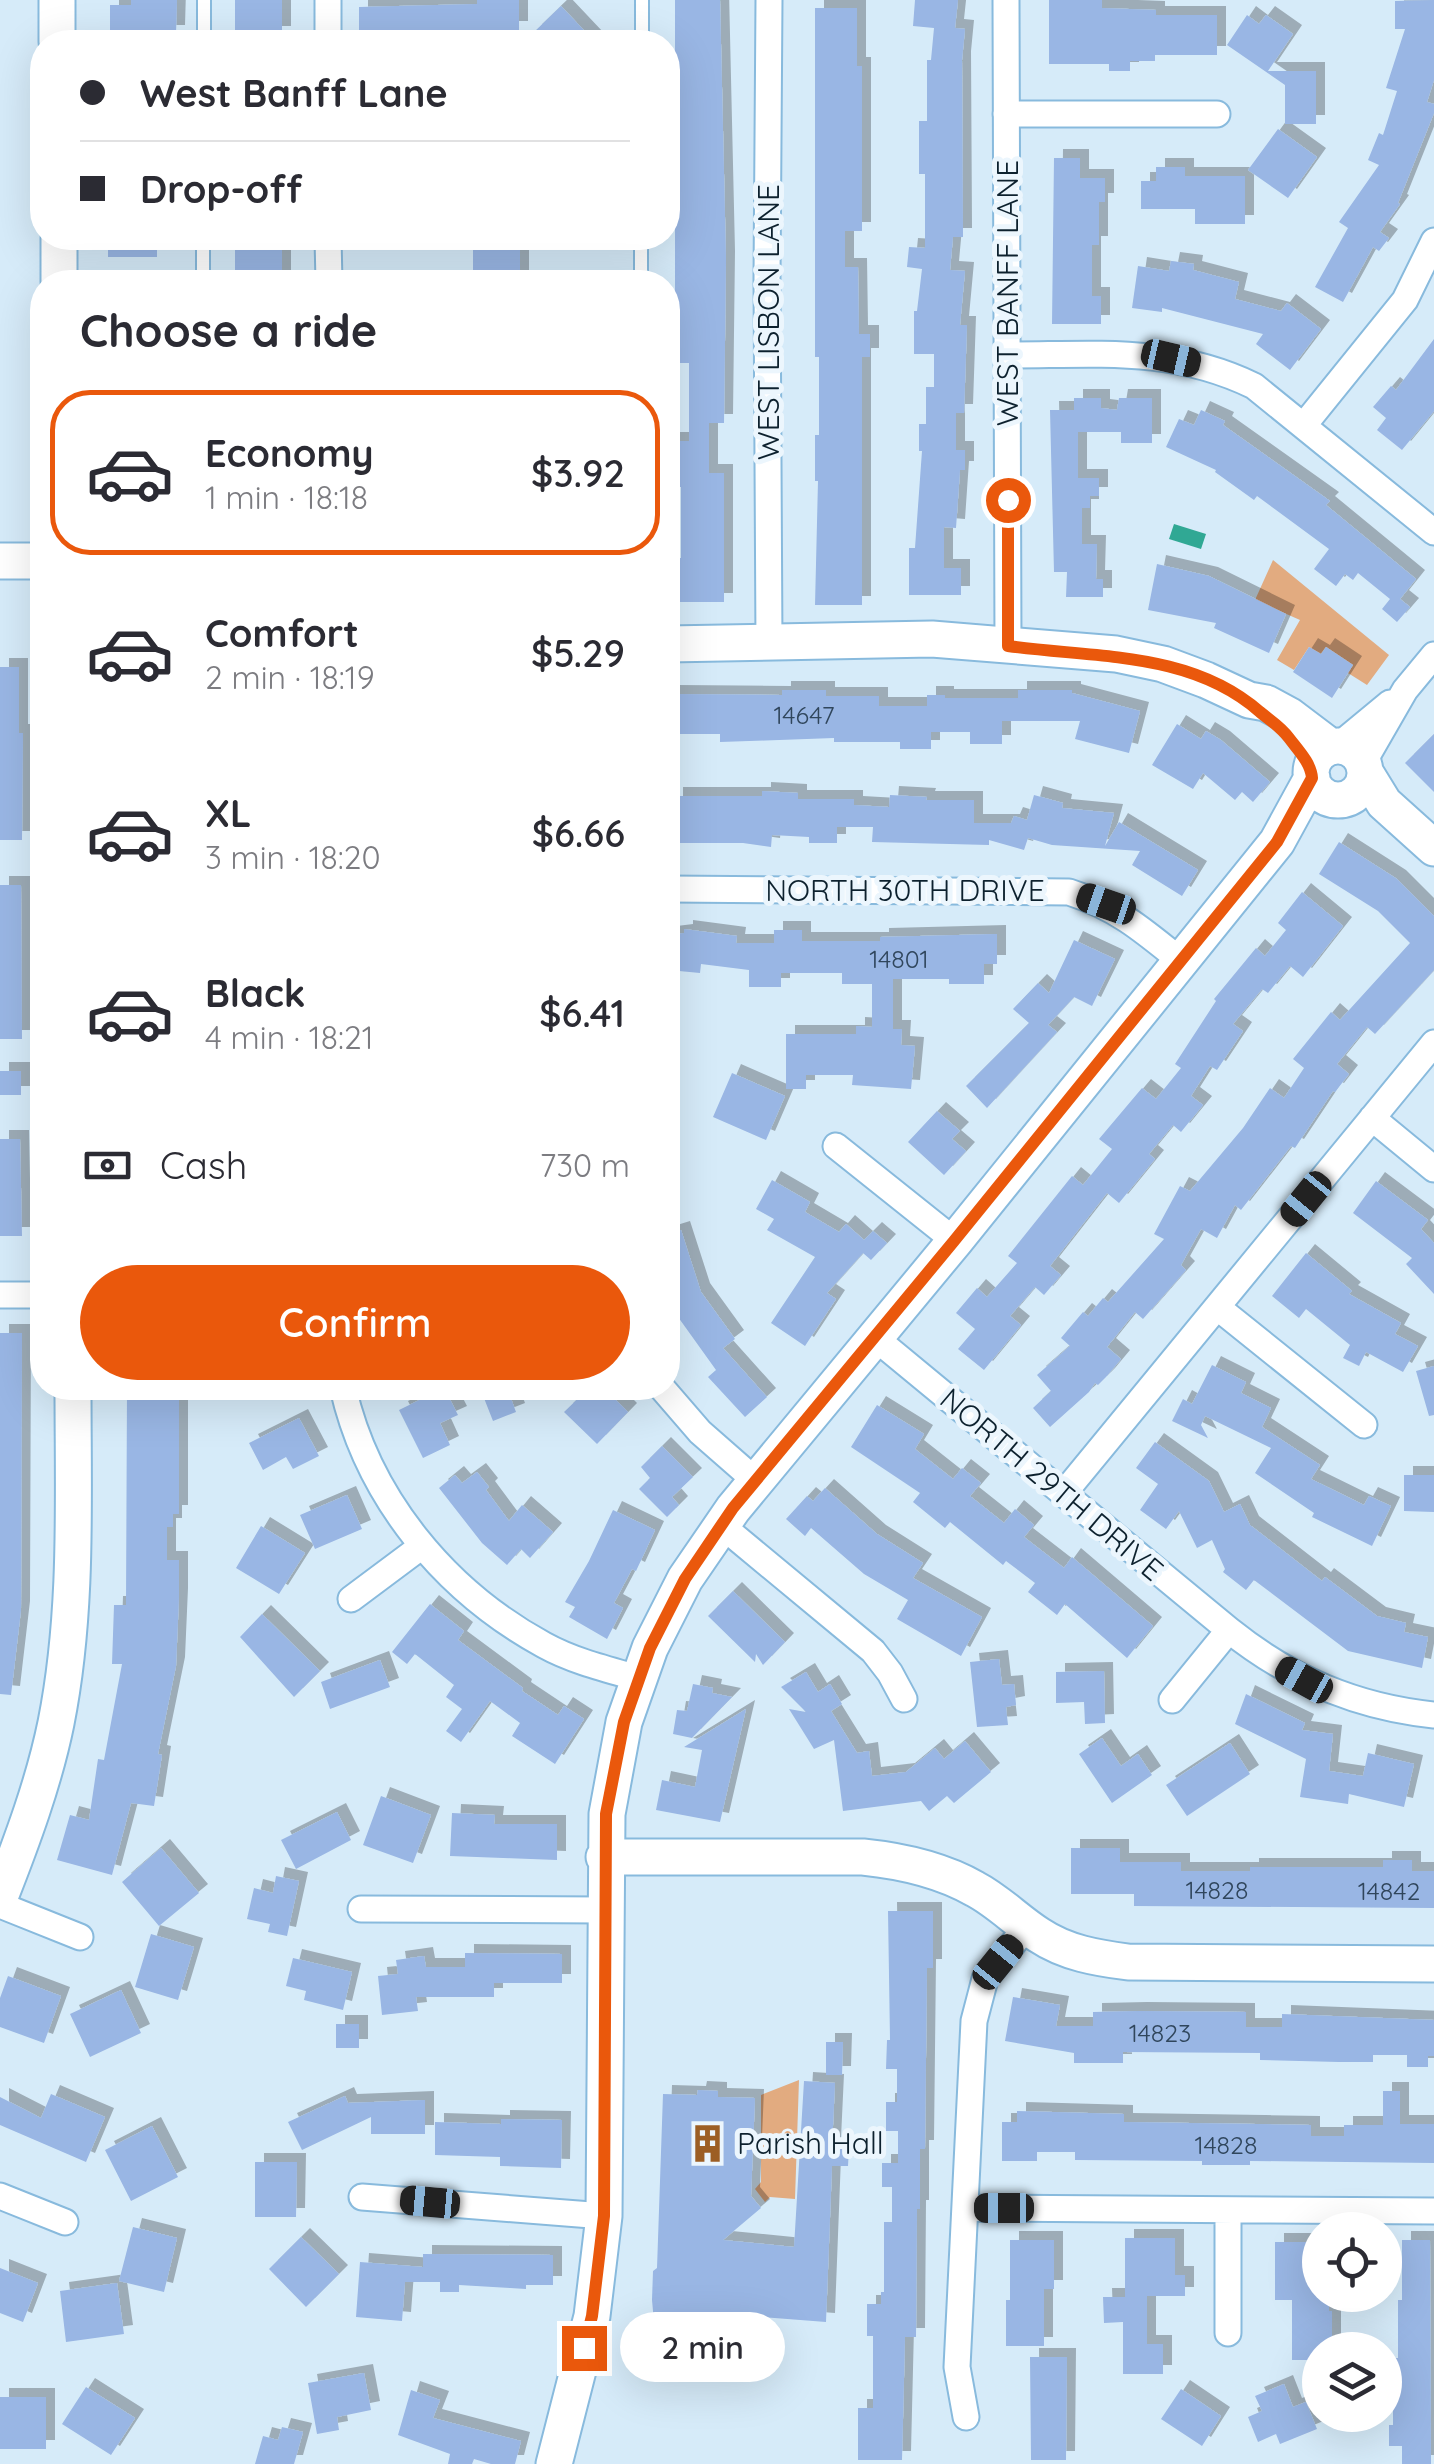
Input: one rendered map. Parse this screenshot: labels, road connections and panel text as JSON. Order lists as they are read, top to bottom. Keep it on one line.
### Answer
{"streets":{"street":["WEST BANFF LANE","WEST LISBON LANE","NORTH 30TH DRIVE","NORTH 29TH DRIVE"]},"places":{"building":["Parish Hall"]},"house_numbers":["14647","14801","14828","14842","14823","14828"],"page":{"banner":["West Banff Lane","Drop-off"],"heading":"Choose a ride","list":[{"name":"Economy","note":"1 min · 18:18","value":"$3.92"},{"name":"Comfort","note":"2 min · 18:19","value":"$5.29"},{"name":"XL","note":"3 min · 18:20","value":"$6.66"},{"name":"Black","note":"4 min · 18:21","value":"$6.41"}],"pay":["Cash","730 m"],"buttons":"Confirm","bubble":"2 min"}}
